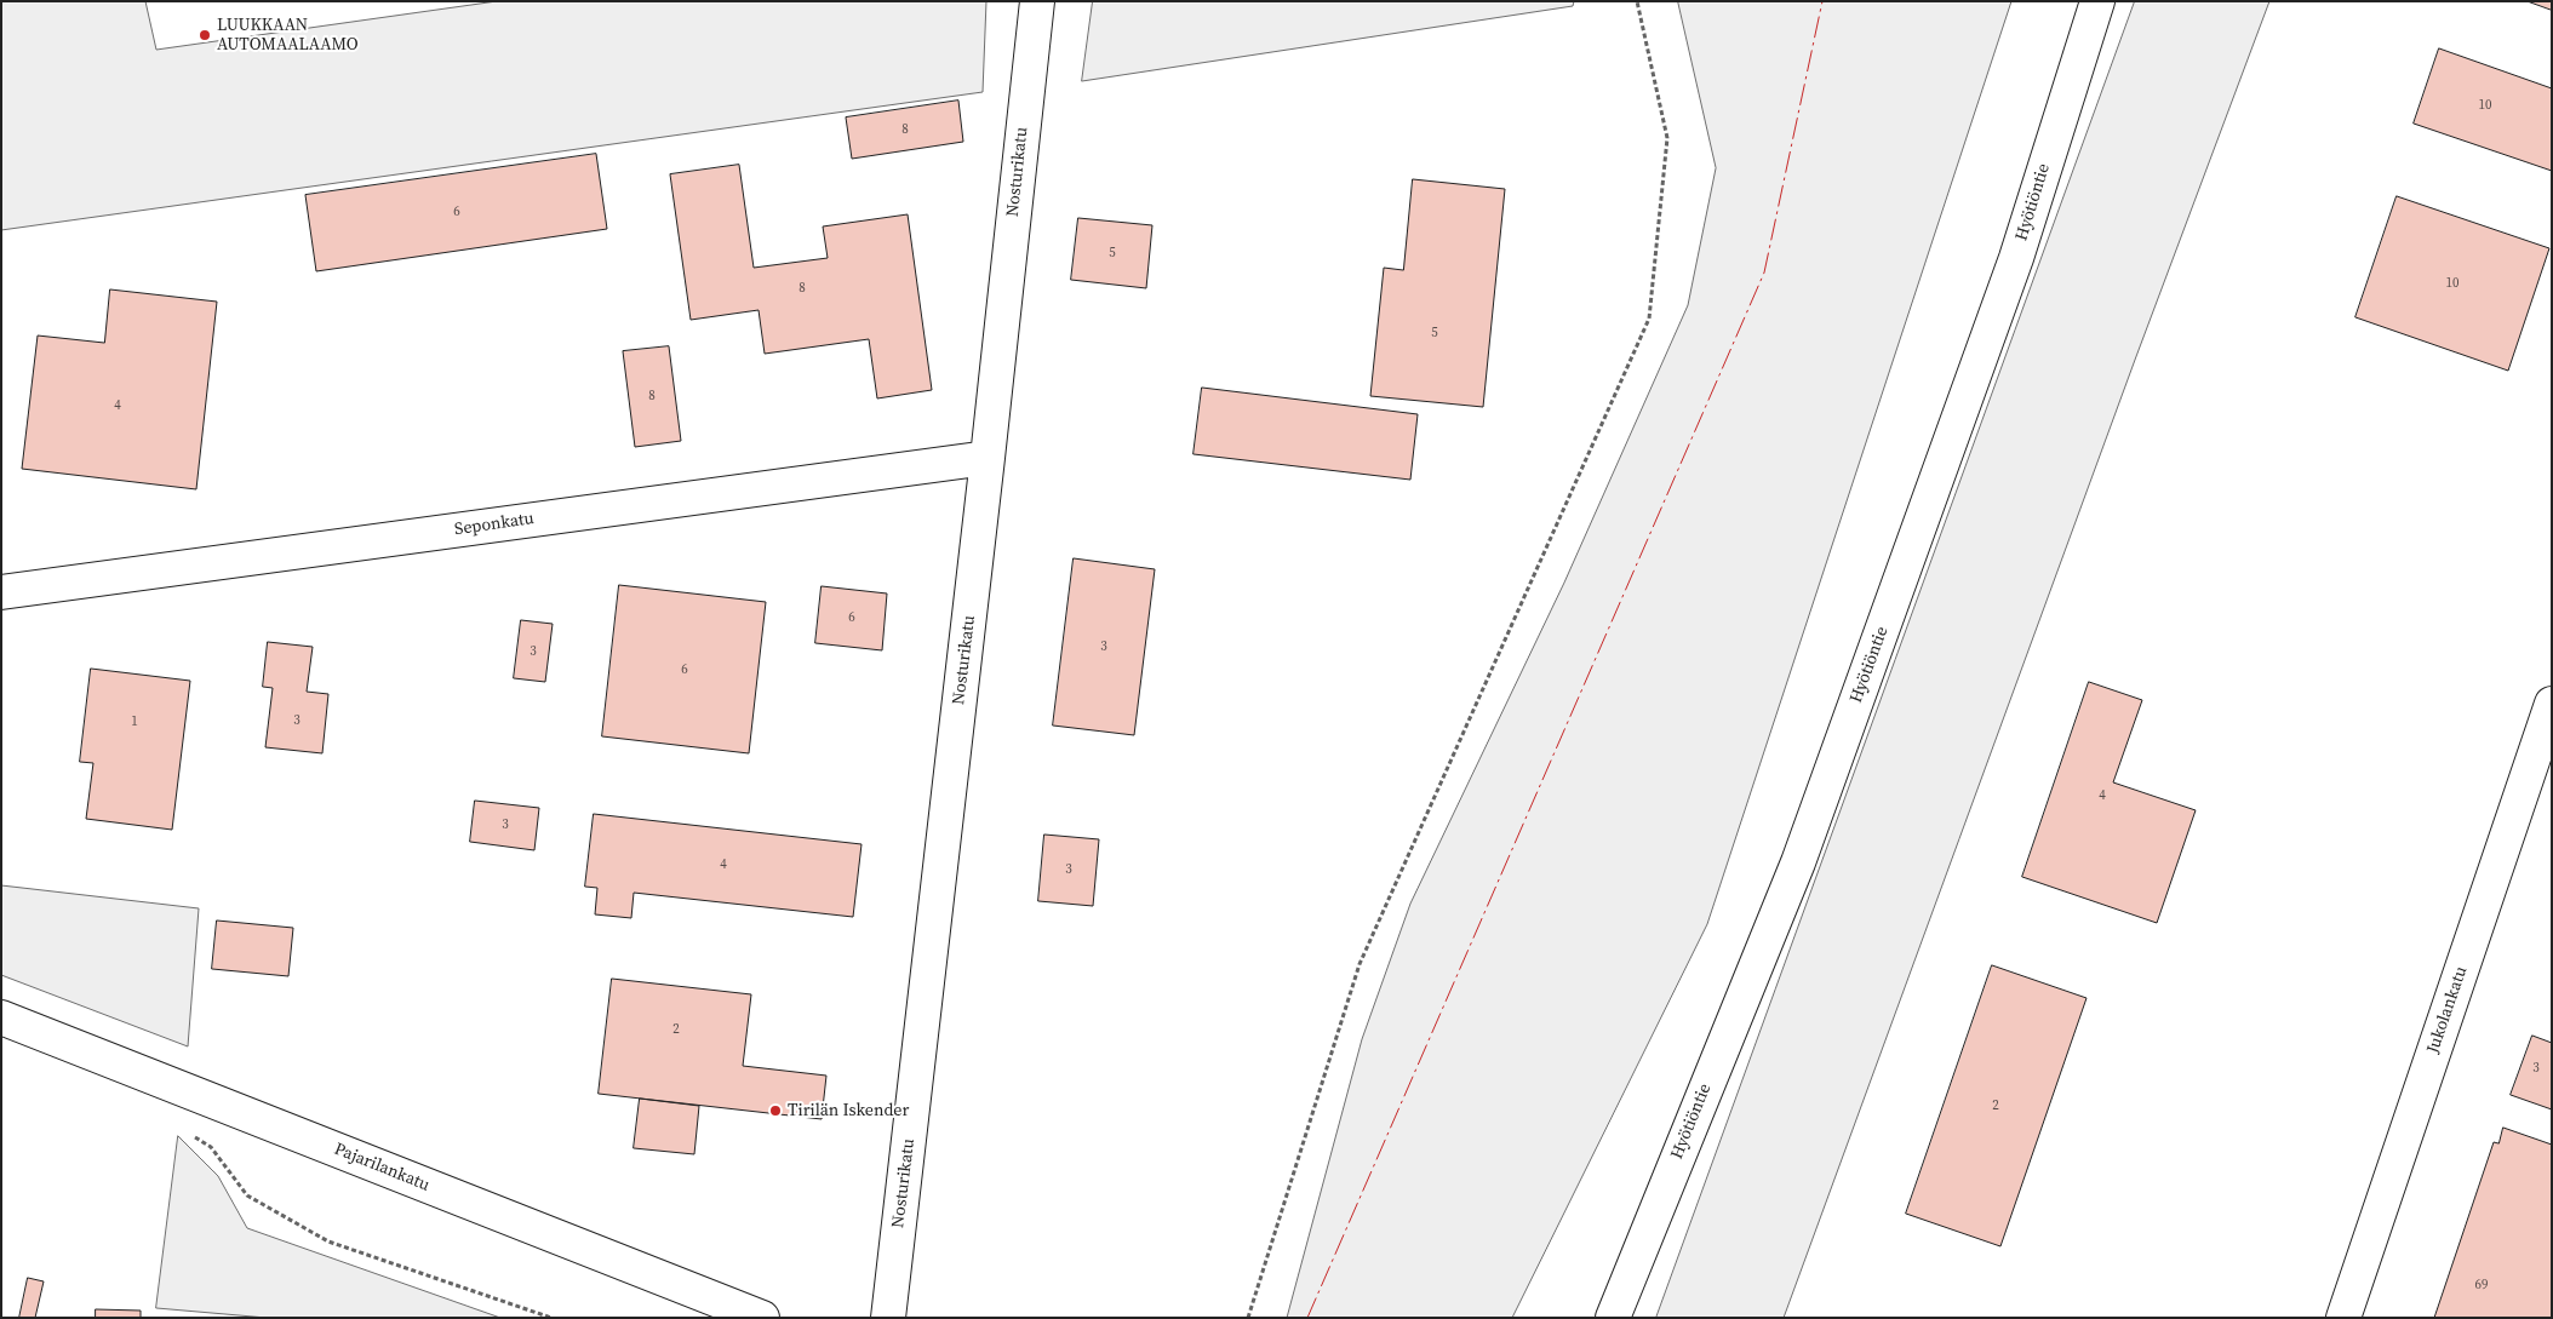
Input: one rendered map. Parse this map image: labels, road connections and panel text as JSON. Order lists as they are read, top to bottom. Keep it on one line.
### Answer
{"streets":{"street":["Nosturikatu","Hyötiöntie","Seponkatu","Jukolankatu","Pajarilankatu"]},"crossings":[["Nosturikatu","Seponkatu"]],"places":["LUUKKAAN AUTOMAALAAMO","Tirilän Iskender"],"house_numbers":["10","8","6","5","10","8","5","8","4","6","3","3","6","3","1","4","3","4","3","2","3","2","69"]}
